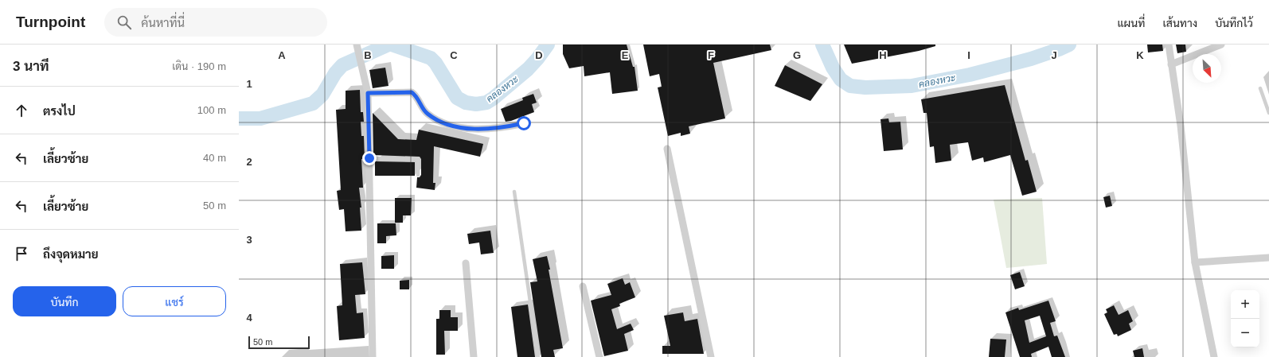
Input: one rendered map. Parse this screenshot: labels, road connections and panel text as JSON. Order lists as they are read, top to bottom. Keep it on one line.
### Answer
{"water":["คลองหวะ"],"scale_bar":"50 m","north":"bottom right","page":{"header":"Turnpoint","search":"ค้นหาที่นี่","nav":["แผนที่","เส้นทาง","บันทึกไว้"],"heading":["3 นาที","เดิน · 190 m"],"list":[["ตรงไป","100 m"],["เลี้ยวซ้าย","40 m"],["เลี้ยวซ้าย","50 m"],"ถึงจุดหมาย"],"buttons":["บันทึก","แชร์"],"map_buttons":["+","−"],"scale":"50 m"},"grid":{"columns":["A","B","C","D","E","F","G","H","I","J","K"],"rows":["1","2","3","4"]}}
